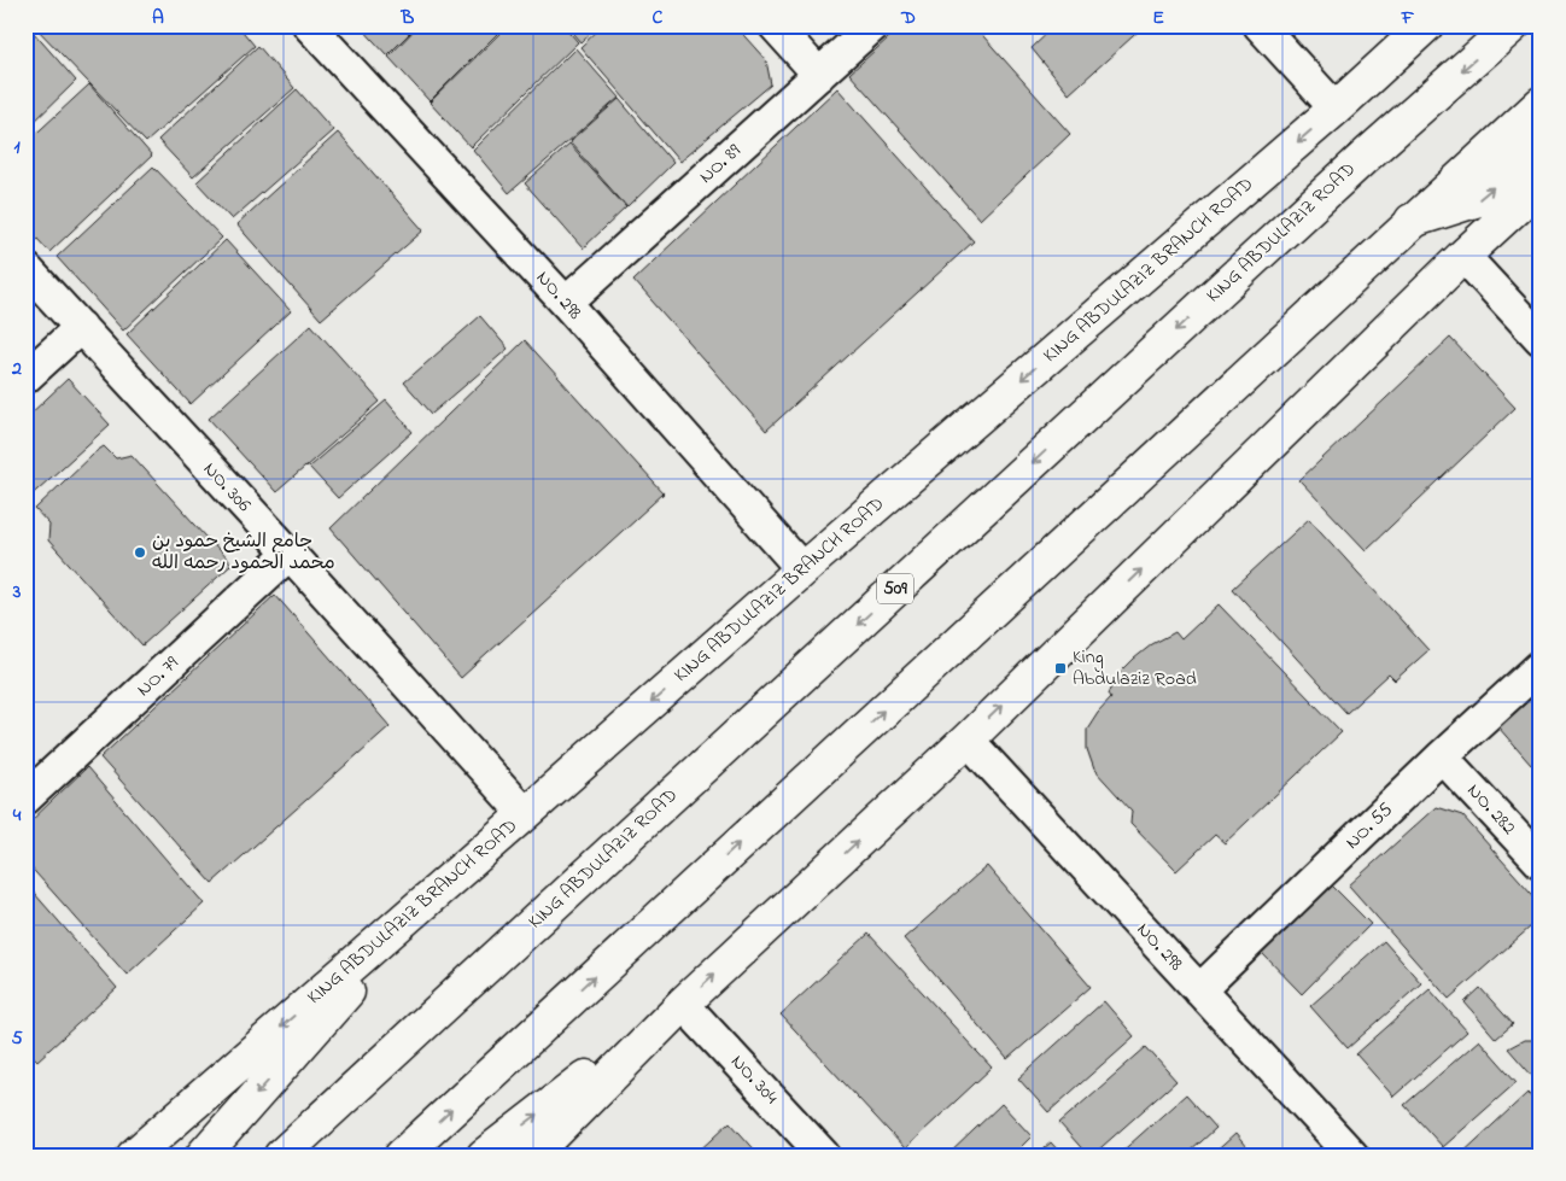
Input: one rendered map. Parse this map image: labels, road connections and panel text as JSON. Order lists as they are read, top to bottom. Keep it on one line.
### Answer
{"streets":{"main road":["KING ABDULAZIZ ROAD","KING ABDULAZIZ BRANCH ROAD","509"],"street":["NO. 89","NO. 298","NO. 306","NO. 79","NO. 282","NO. 55","NO. 304"]},"crossings":[["NO. 89","NO. 298"],["KING ABDULAZIZ BRANCH ROAD","NO. 298"],["KING ABDULAZIZ BRANCH ROAD","NO. 306"],["NO. 298","NO. 55"],["NO. 306","NO. 79"],["NO. 282","NO. 55"]],"places":{"other":["جامع الشيخ حمود بن محمد الحمود رحمه الله"],"transit":["King Abdulaziz Road"]},"grid":{"columns":["A","B","C","D","E","F"],"rows":["1","2","3","4","5"]}}
